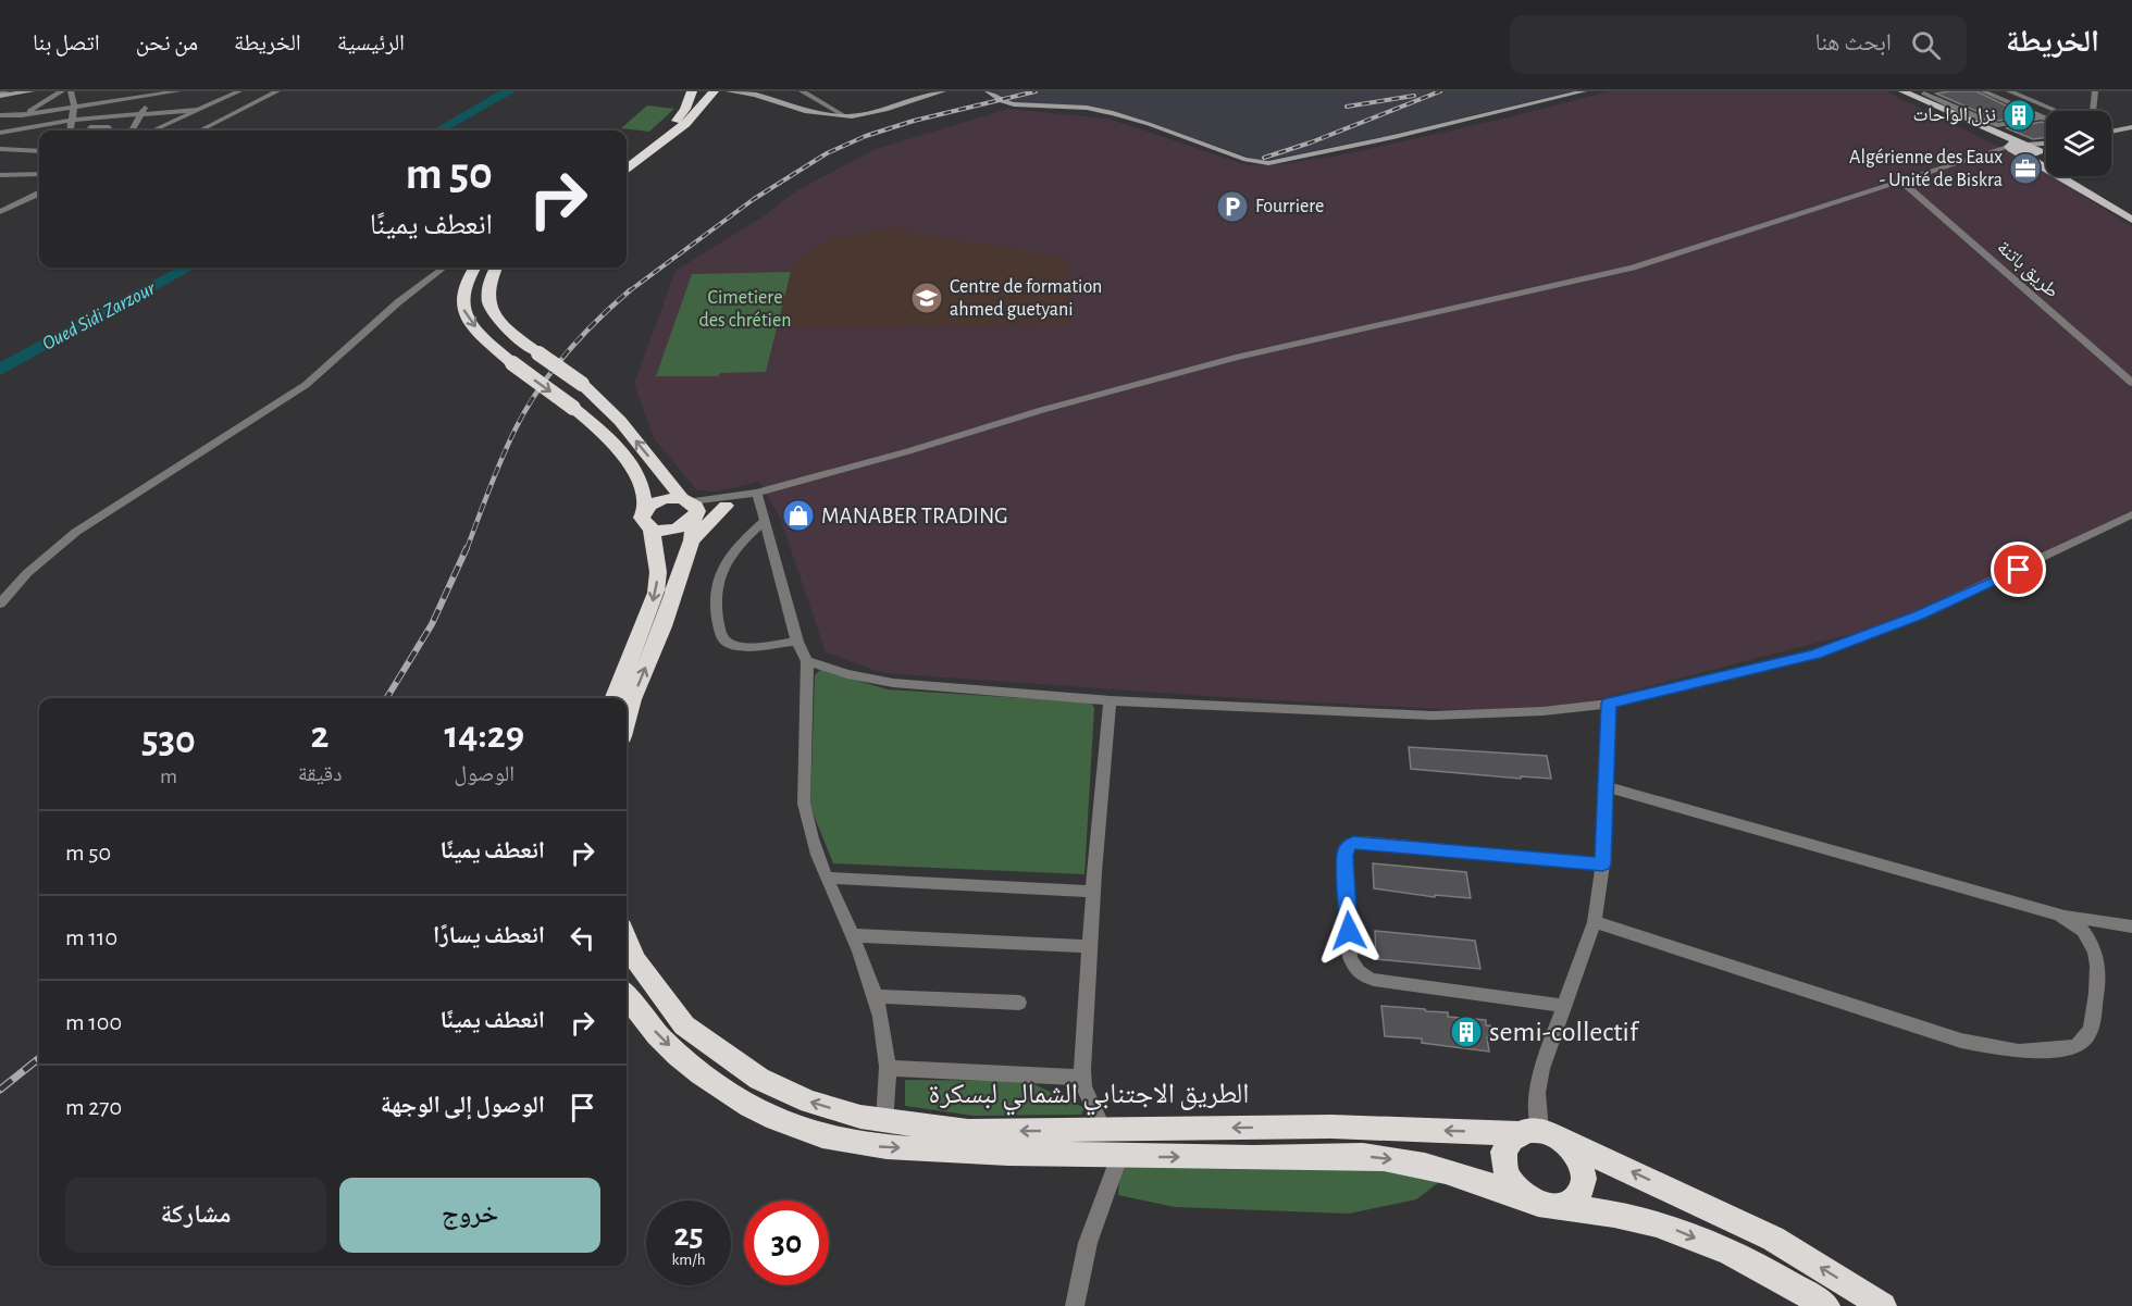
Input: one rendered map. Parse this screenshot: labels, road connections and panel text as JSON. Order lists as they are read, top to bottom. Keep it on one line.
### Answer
{"streets":{"highway":["الطريق الاجتنابي الشمالي لبسكرة"],"street":["طريق باتنة"]},"water":["Oued Sidi Zarzour"],"parks":["Cimetiere des chrétien"],"places":{"building":["نزل الواحات","semi-collectif"],"office":["Algérienne des Eaux - Unité de Biskra"],"parking":["Fourriere"],"school or university":["Centre de formation ahmed guetyani"],"shop":["MANABER TRADING"]},"page":{"header":"الخريطة","search":"ابحث هنا","nav":["الرئيسية","الخريطة","من نحن","اتصل بنا"],"turn":["50 m","انعطف يمينًا"],"eta":["14:29","الوصول","2","دقيقة","530","m"],"list":[{"name":"انعطف يمينًا","value":"50 m"},{"name":"انعطف يسارًا","value":"110 m"},{"name":"انعطف يمينًا","value":"100 m"},{"name":"الوصول إلى الوجهة","value":"270 m"}],"buttons":["خروج","مشاركة"],"speed":"25 km/h","limit":"30"}}
